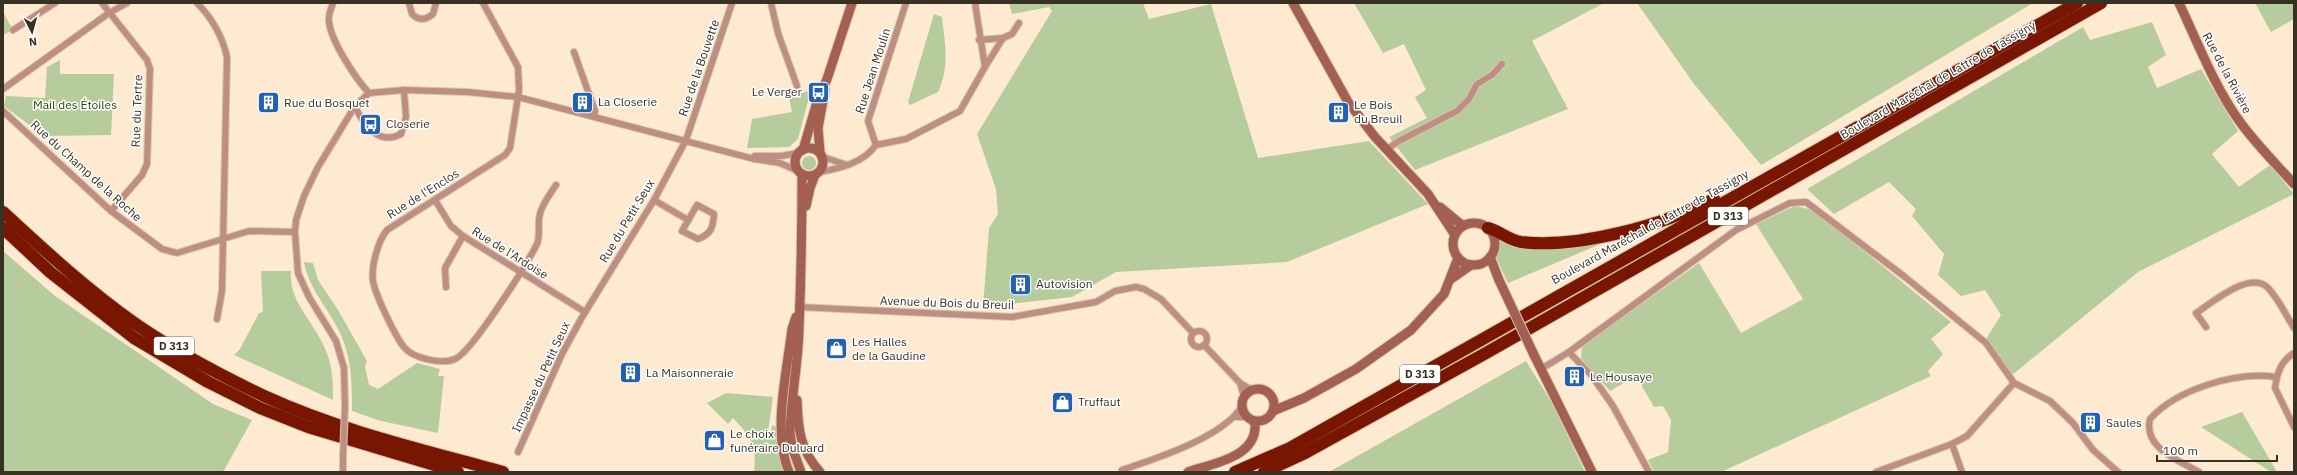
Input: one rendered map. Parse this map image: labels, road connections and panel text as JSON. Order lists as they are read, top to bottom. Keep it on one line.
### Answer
{"streets":{"highway":["Boulevard Maréchal de Lattre de Tassigny","D 313"],"street":["Rue de la Bouvette","Rue Jean Moulin","Rue de la Rivière","Rue du Tertre","Rue du Champ de la Roche","Rue de l'Enclos","Rue du Petit Seux","Rue de l'Ardoise","Avenue du Bois du Breuil","Impasse du Petit Seux"]},"crossings":[["Rue de la Bouvette","Rue du Petit Seux"],["Rue du Tertre","Rue du Champ de la Roche"],["Rue de l'Enclos","Rue de l'Ardoise"],["Rue du Petit Seux","Rue de l'Ardoise"],["Rue du Petit Seux","Impasse du Petit Seux"],["Rue de l'Ardoise","Impasse du Petit Seux"]],"parks":["Mail des Étoiles"],"places":{"bus stop":["Le Verger","Closerie"],"building":["La Closerie","Rue du Bosquet","Le Bois du Breuil","Autovision","La Maisonneraie","Le Housaye","Saules"],"shop":["Les Halles de la Gaudine","Truffaut","Le choix funéraire Duluard"]},"scale_bar":"100 m","north":"bottom"}
